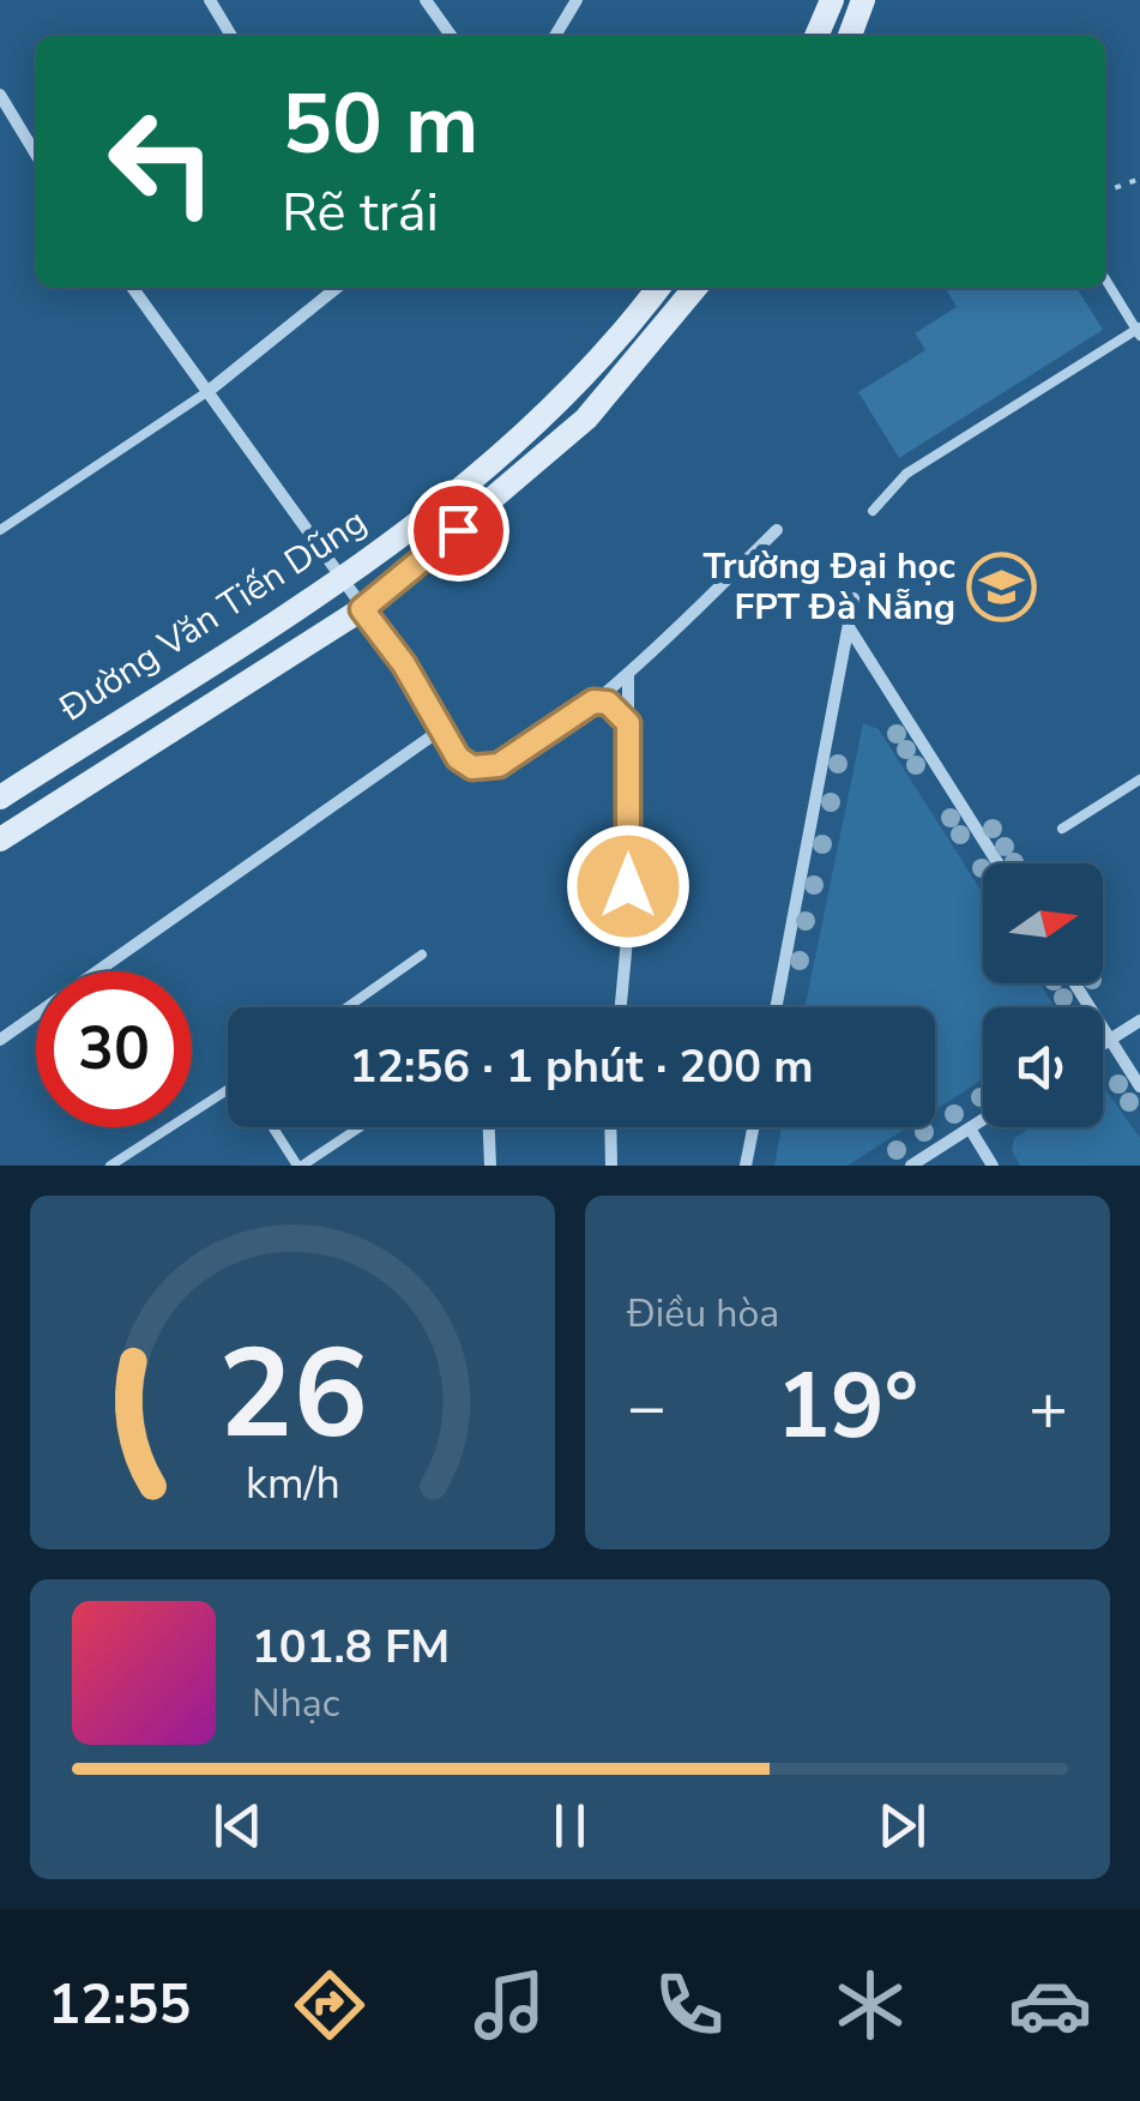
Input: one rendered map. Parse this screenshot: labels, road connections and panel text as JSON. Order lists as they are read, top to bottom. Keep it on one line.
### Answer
{"streets":{"street":["Đường Văn Tiến Dũng"]},"places":{"school or university":["Trường Đại học FPT Đà Nẵng"]},"north":"right","page":{"turn":["50 m","Rẽ trái"],"limit":"30","trip":"12:56 · 1 phút · 200 m","tile":"Điều hòa","heat":["−","19°","+"],"song":["101.8 FM","Nhạc"],"tabs":"12:55","gauge":["26","km/h"]}}
